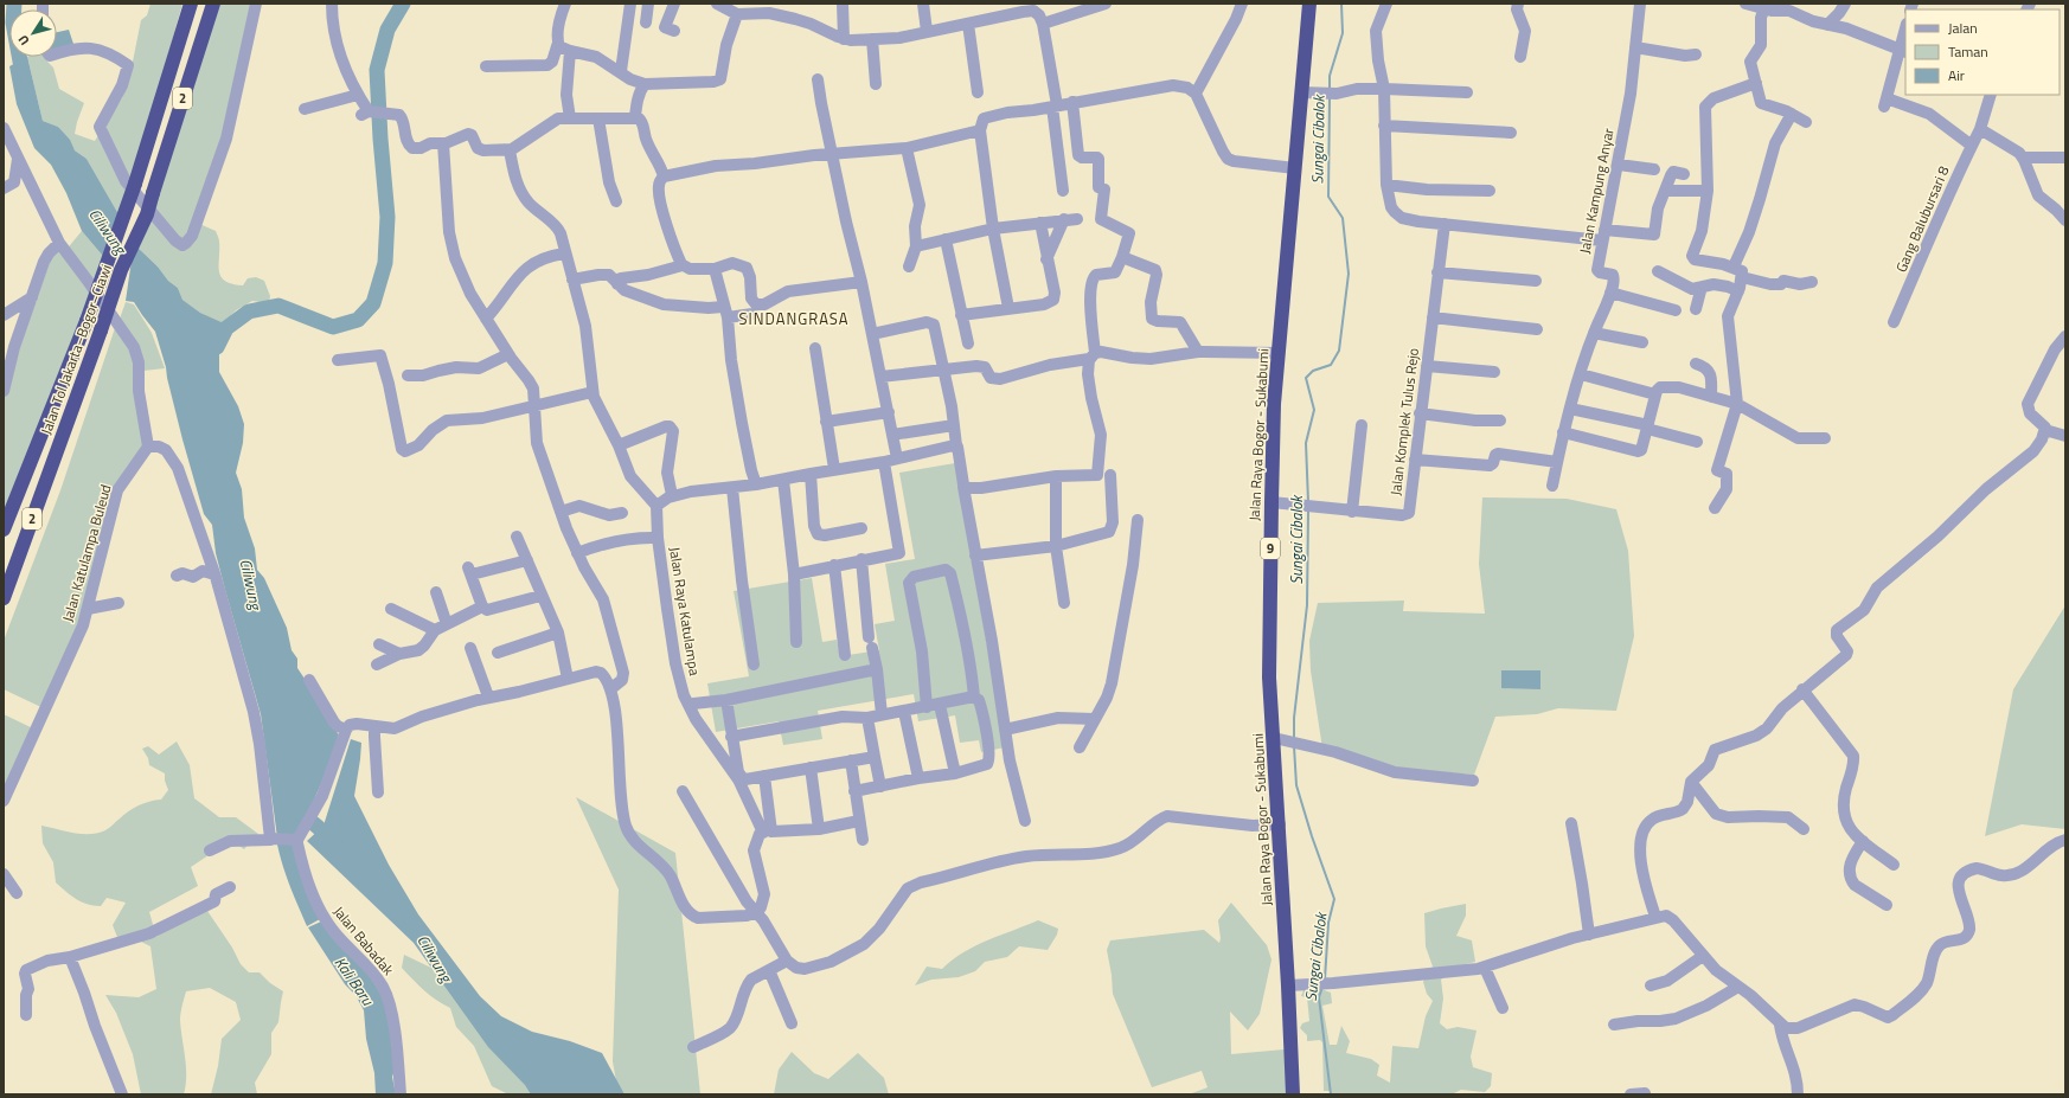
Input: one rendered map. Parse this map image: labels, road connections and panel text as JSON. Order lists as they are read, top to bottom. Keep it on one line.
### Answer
{"streets":{"highway":["2","Jalan Tol Jakarta–Bogor–Ciawi","Jalan Raya Bogor - Sukabumi","9"],"street":["Jalan Kampung Anyar","Gang Balubursari 8","Jalan Komplek Tulus Rejo","Jalan Katulampa Buleud","Jalan Raya Katulampa","Jalan Babadak"]},"crossings":[["Jalan Komplek Tulus Rejo","Jalan Raya Bogor - Sukabumi"]],"districts":["SINDANGRASA"],"water":["Sungai Cibalok","Ciliwung","Kali Baru"],"legend":["Jalan","Taman","Air"],"north":"bottom left"}
